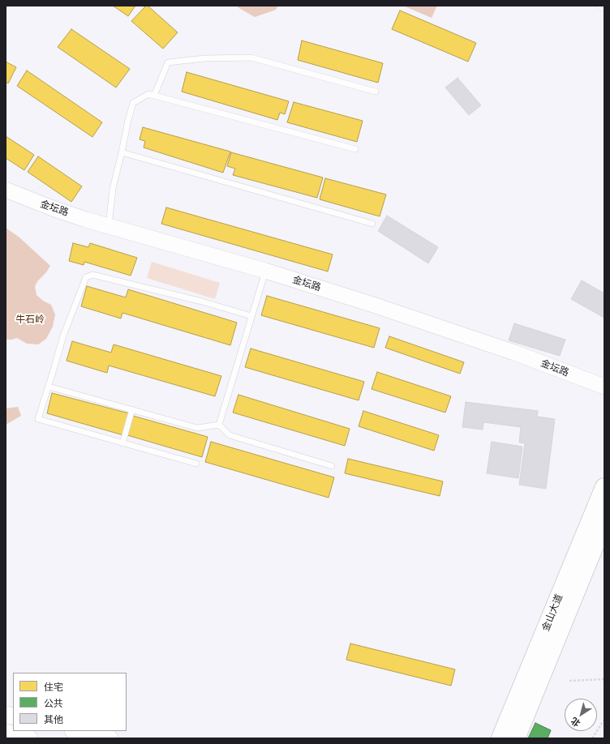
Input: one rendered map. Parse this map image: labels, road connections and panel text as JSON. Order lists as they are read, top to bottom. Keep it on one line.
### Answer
{"streets":{"highway":["金山大道"],"main road":["金坛路"]},"parks":["牛石岭"],"legend":["住宅","公共","其他"],"north":"bottom left"}
